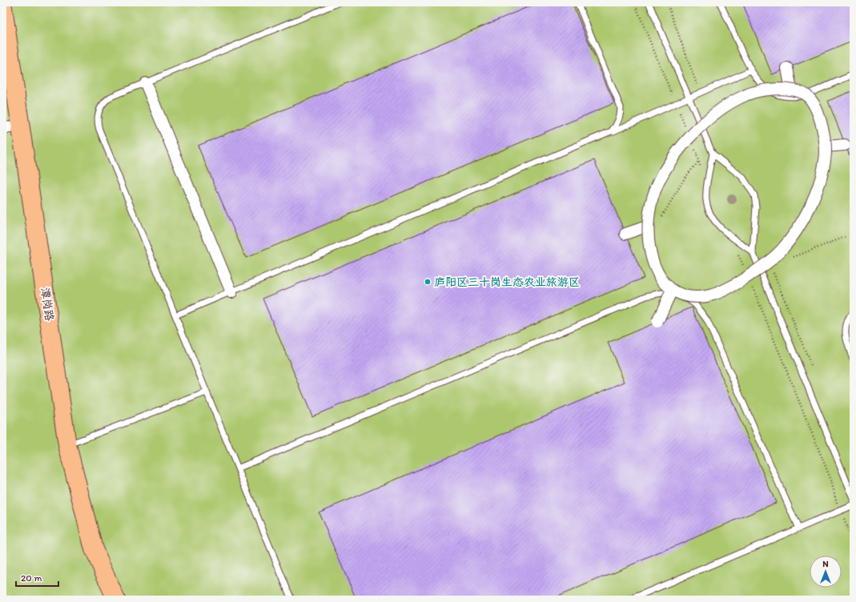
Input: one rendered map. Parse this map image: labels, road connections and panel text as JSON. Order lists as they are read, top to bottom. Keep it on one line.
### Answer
{"streets":{"main road":["潭岗路"]},"places":["庐阳区三十岗生态农业旅游区"],"scale_bar":"20 m","north":"top"}
